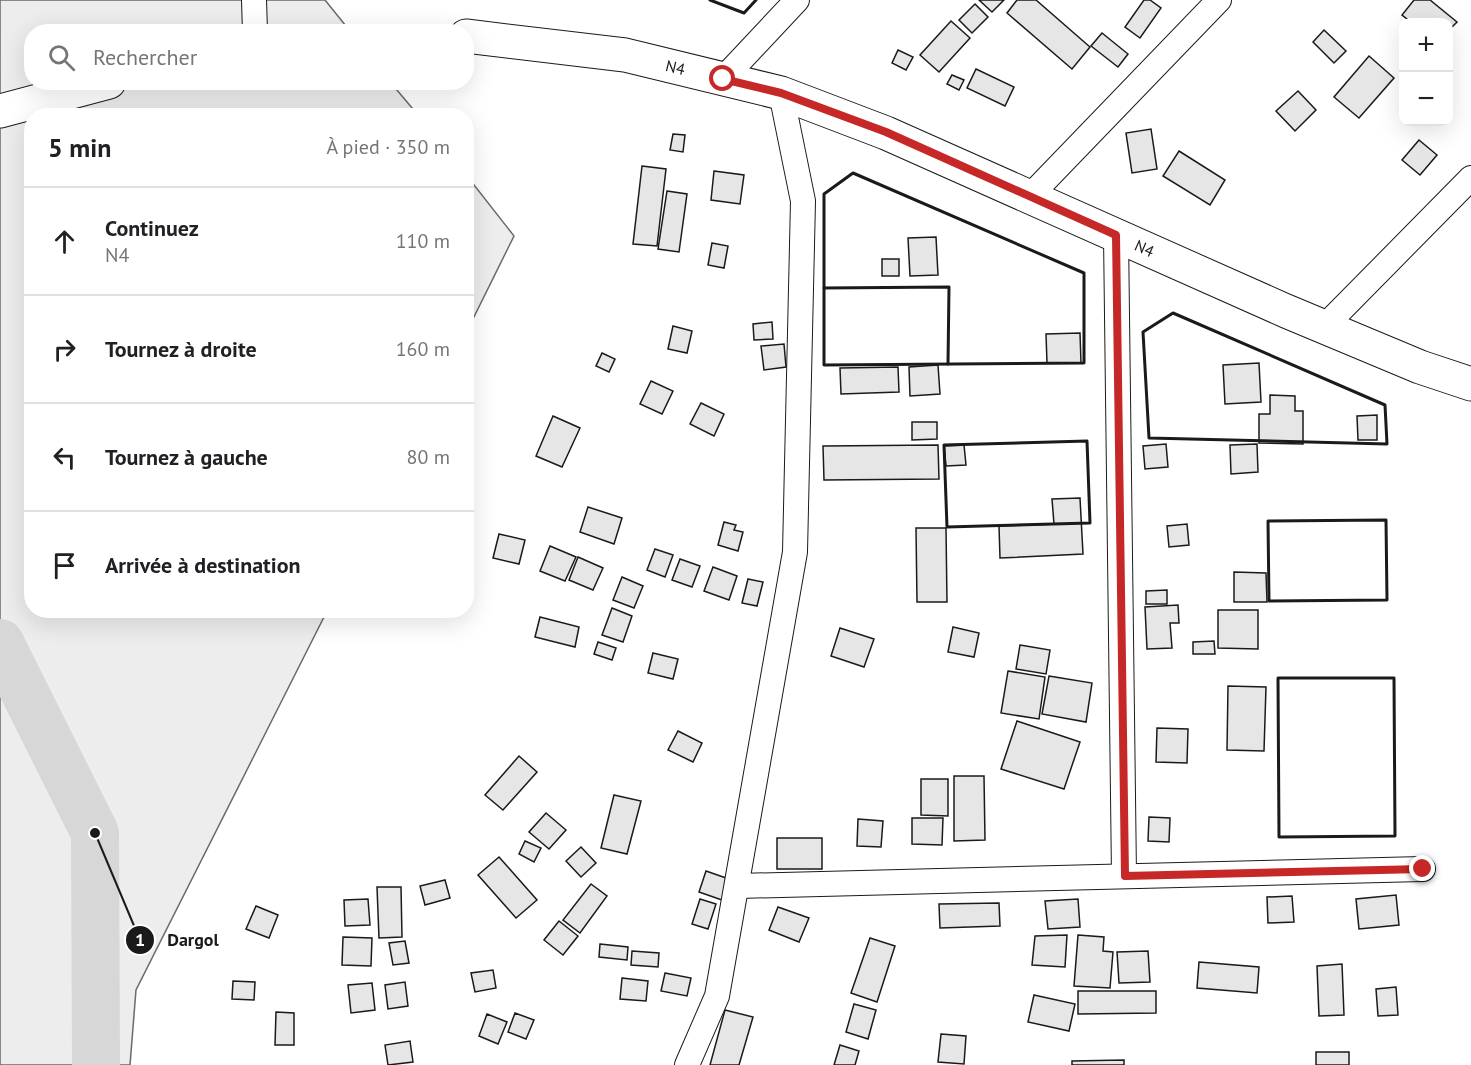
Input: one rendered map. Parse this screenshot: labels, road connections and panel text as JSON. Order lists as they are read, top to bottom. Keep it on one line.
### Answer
{"streets":{"main road":["N4"]},"places":["Dargol"],"page":{"map_buttons":["+","−"],"search":"Rechercher","heading":["5 min","À pied · 350 m"],"list":[["Continuez","N4","110 m"],["Tournez à droite","160 m"],["Tournez à gauche","80 m"],"Arrivée à destination"]}}
